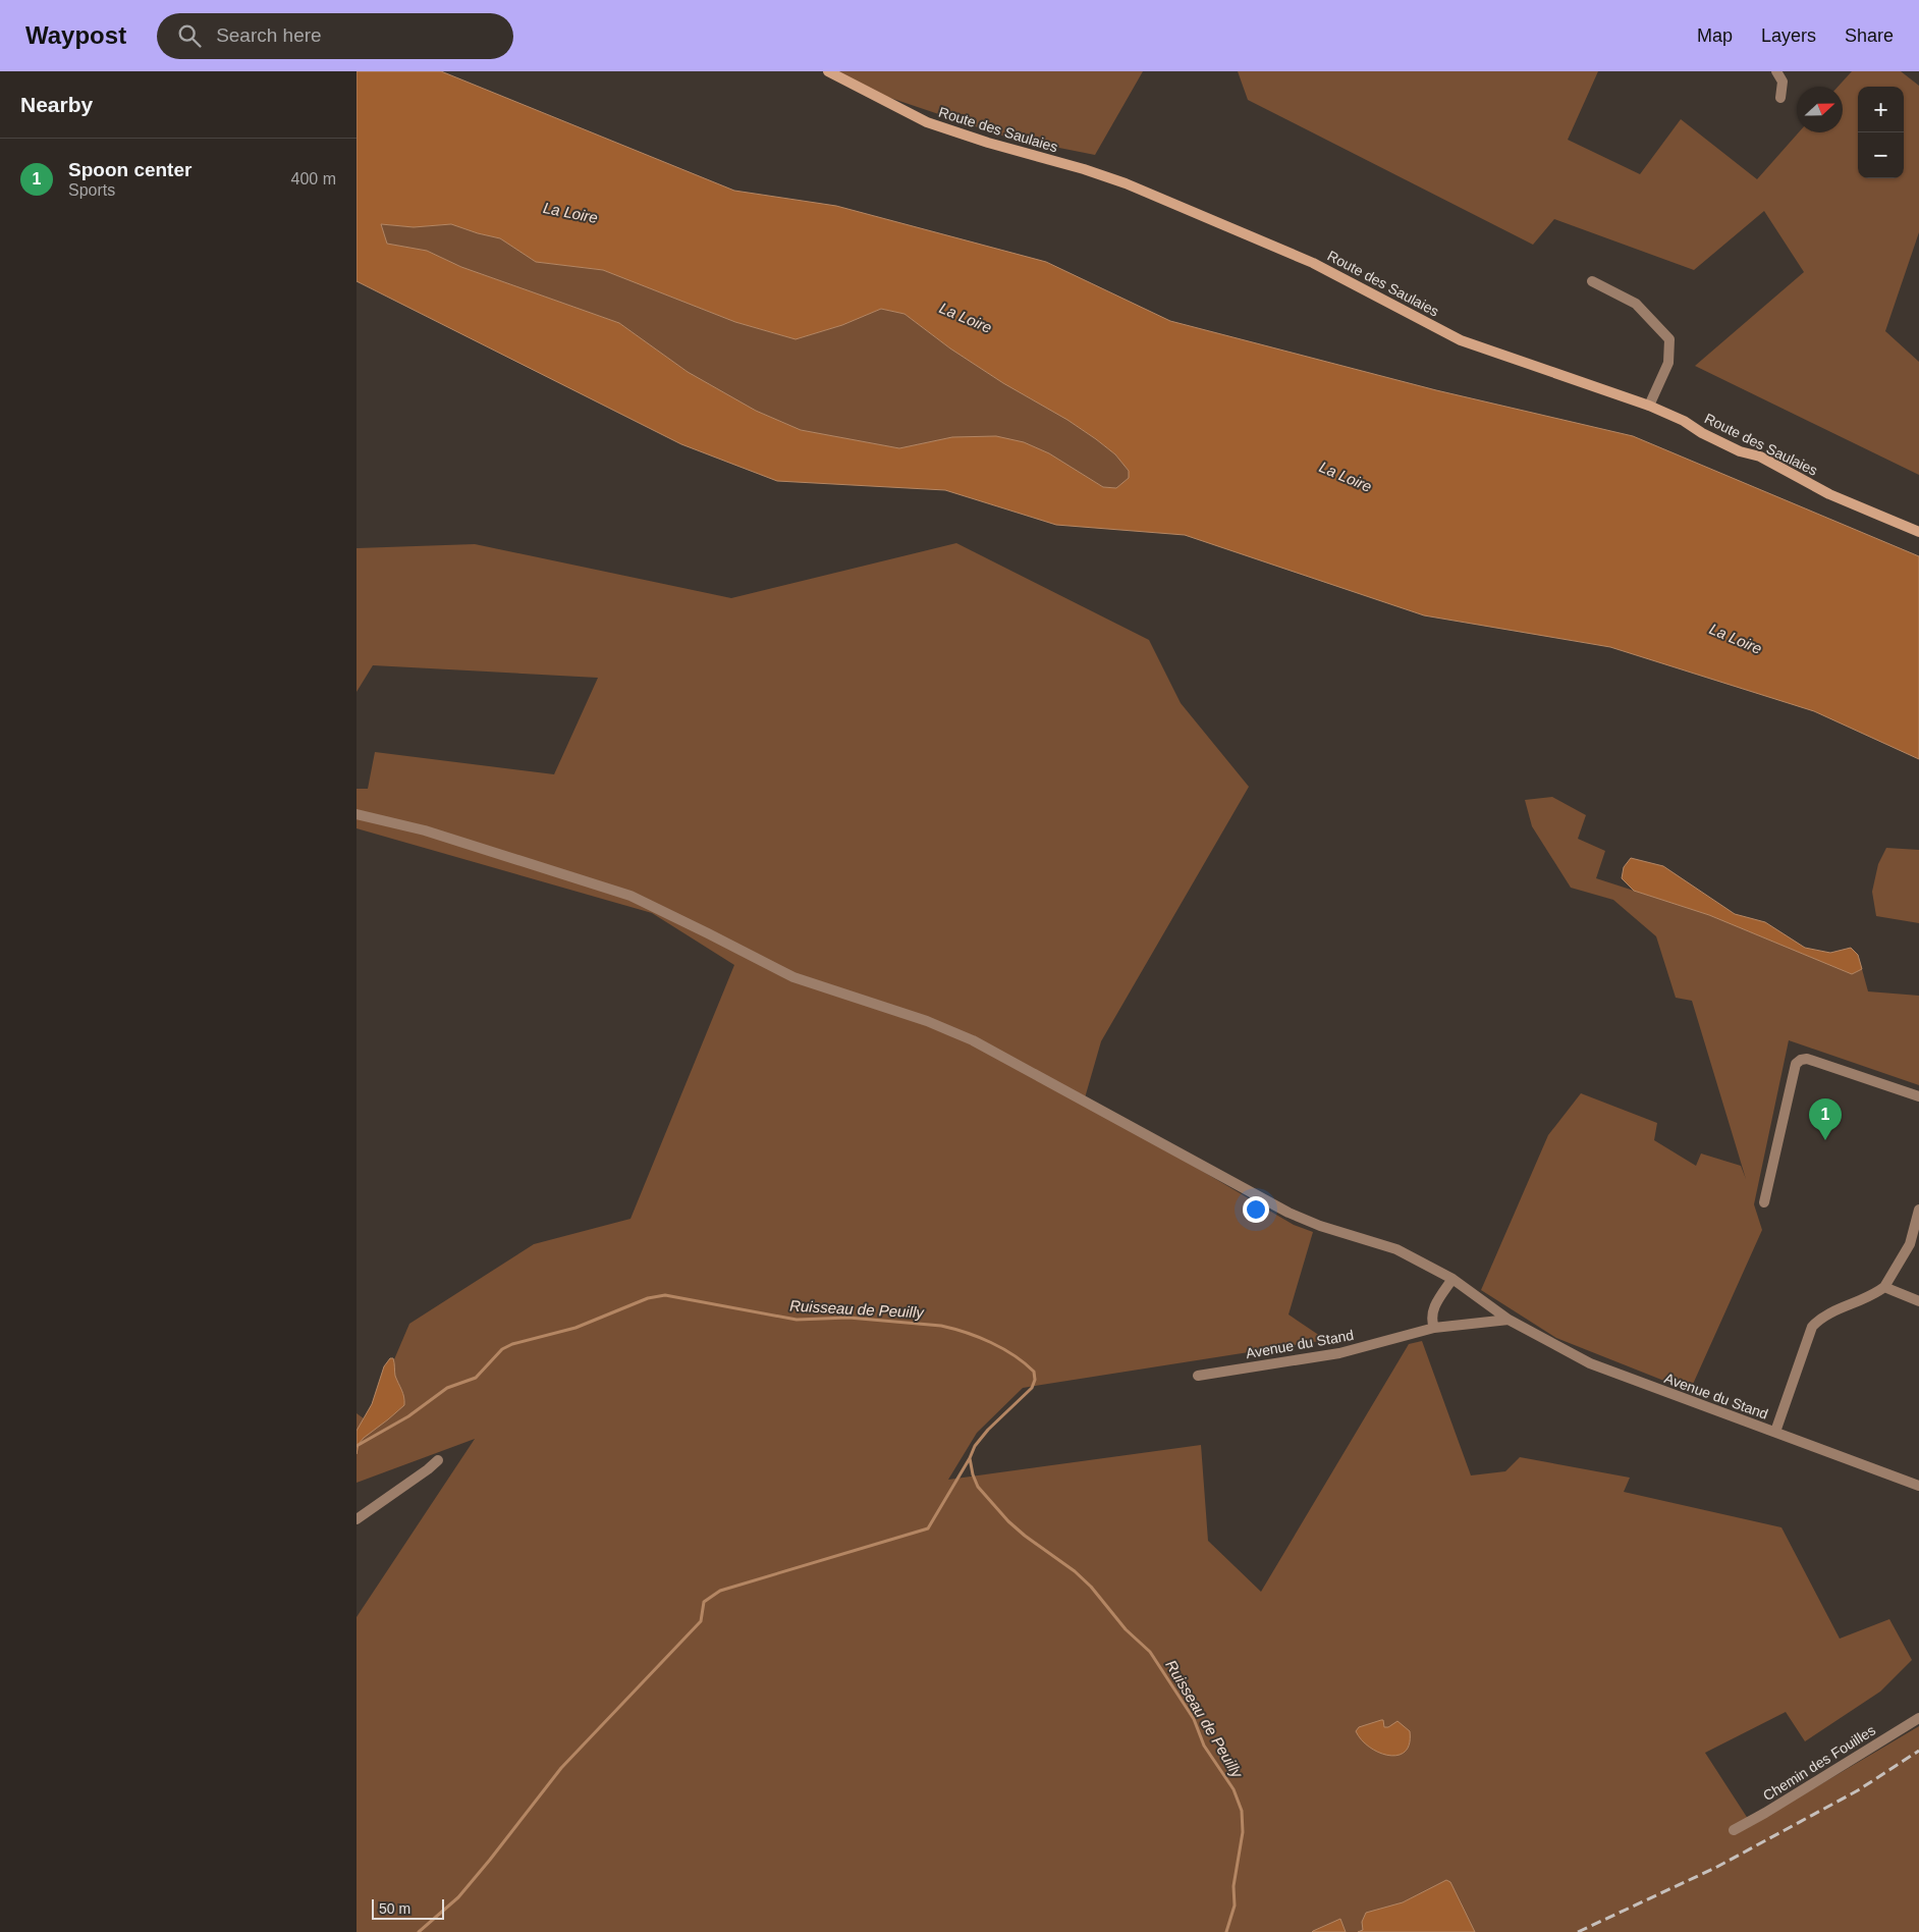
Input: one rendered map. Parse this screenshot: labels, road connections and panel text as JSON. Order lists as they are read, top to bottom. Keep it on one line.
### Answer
{"streets":{"street":["Route des Saulaies","Avenue du Stand","Chemin des Fouilles"]},"water":["La Loire","Ruisseau de Peuilly"],"scale_bar":"50 m","north":"right","page":{"header":"Waypost","search":"Search here","nav":["Map","Layers","Share"],"heading":"Nearby","map_buttons":["+","−"],"list":[{"mark":"1","name":"Spoon center","note":"Sports","value":"400 m"}],"pins":"1","scale":"50 m"}}
